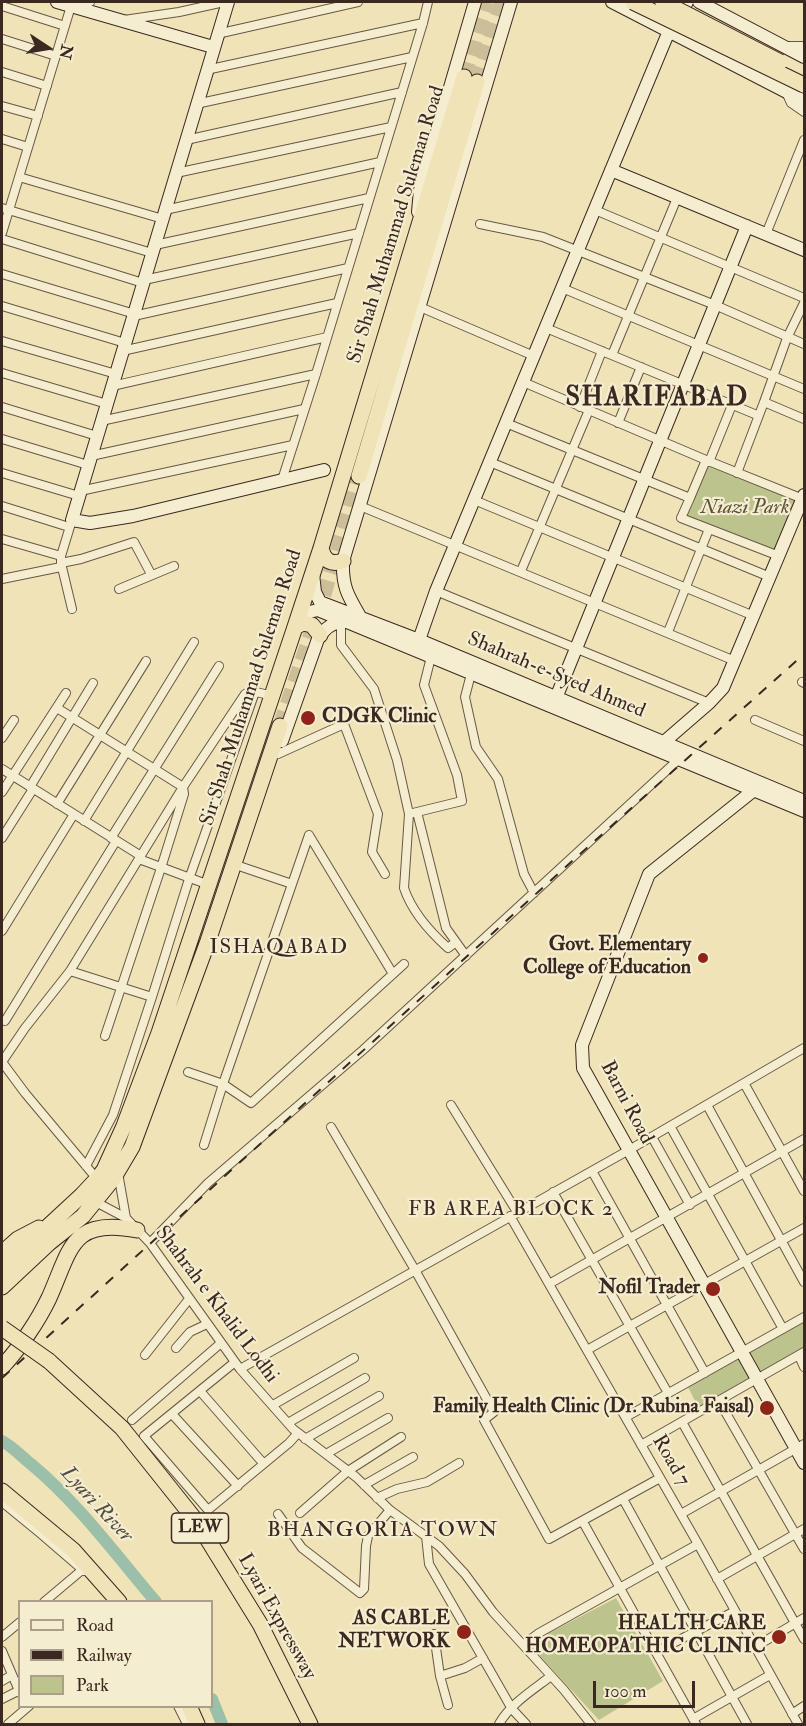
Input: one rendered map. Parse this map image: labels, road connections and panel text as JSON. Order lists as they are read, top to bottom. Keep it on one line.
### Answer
{"streets":{"highway":["Sir Shah Muhammad Suleman Road","LEW","Lyari Expressway"],"street":["Shahrah-e-Syed Ahmed","Barni Road","Shahrah e Khalid Lodhi","Road 7"]},"crossings":[["Sir Shah Muhammad Suleman Road","Shahrah-e-Syed Ahmed"],["Shahrah-e-Syed Ahmed","Barni Road"]],"districts":["SHARIFABAD","ISHAQABAD","FB AREA BLOCK 2","BHANGORIA TOWN"],"water":["Lyari River"],"parks":["Niazi Park"],"places":["CDGK Clinic","Govt. Elementary College of Education","Nofil Trader","Family Health Clinic (Dr. Rubina Faisal)","AS CABLE NETWORK","HEALTH CARE HOMEOPATHIC CLINIC"],"legend":["Road","Railway","Park"],"scale_bar":"100 m","north":"right"}
